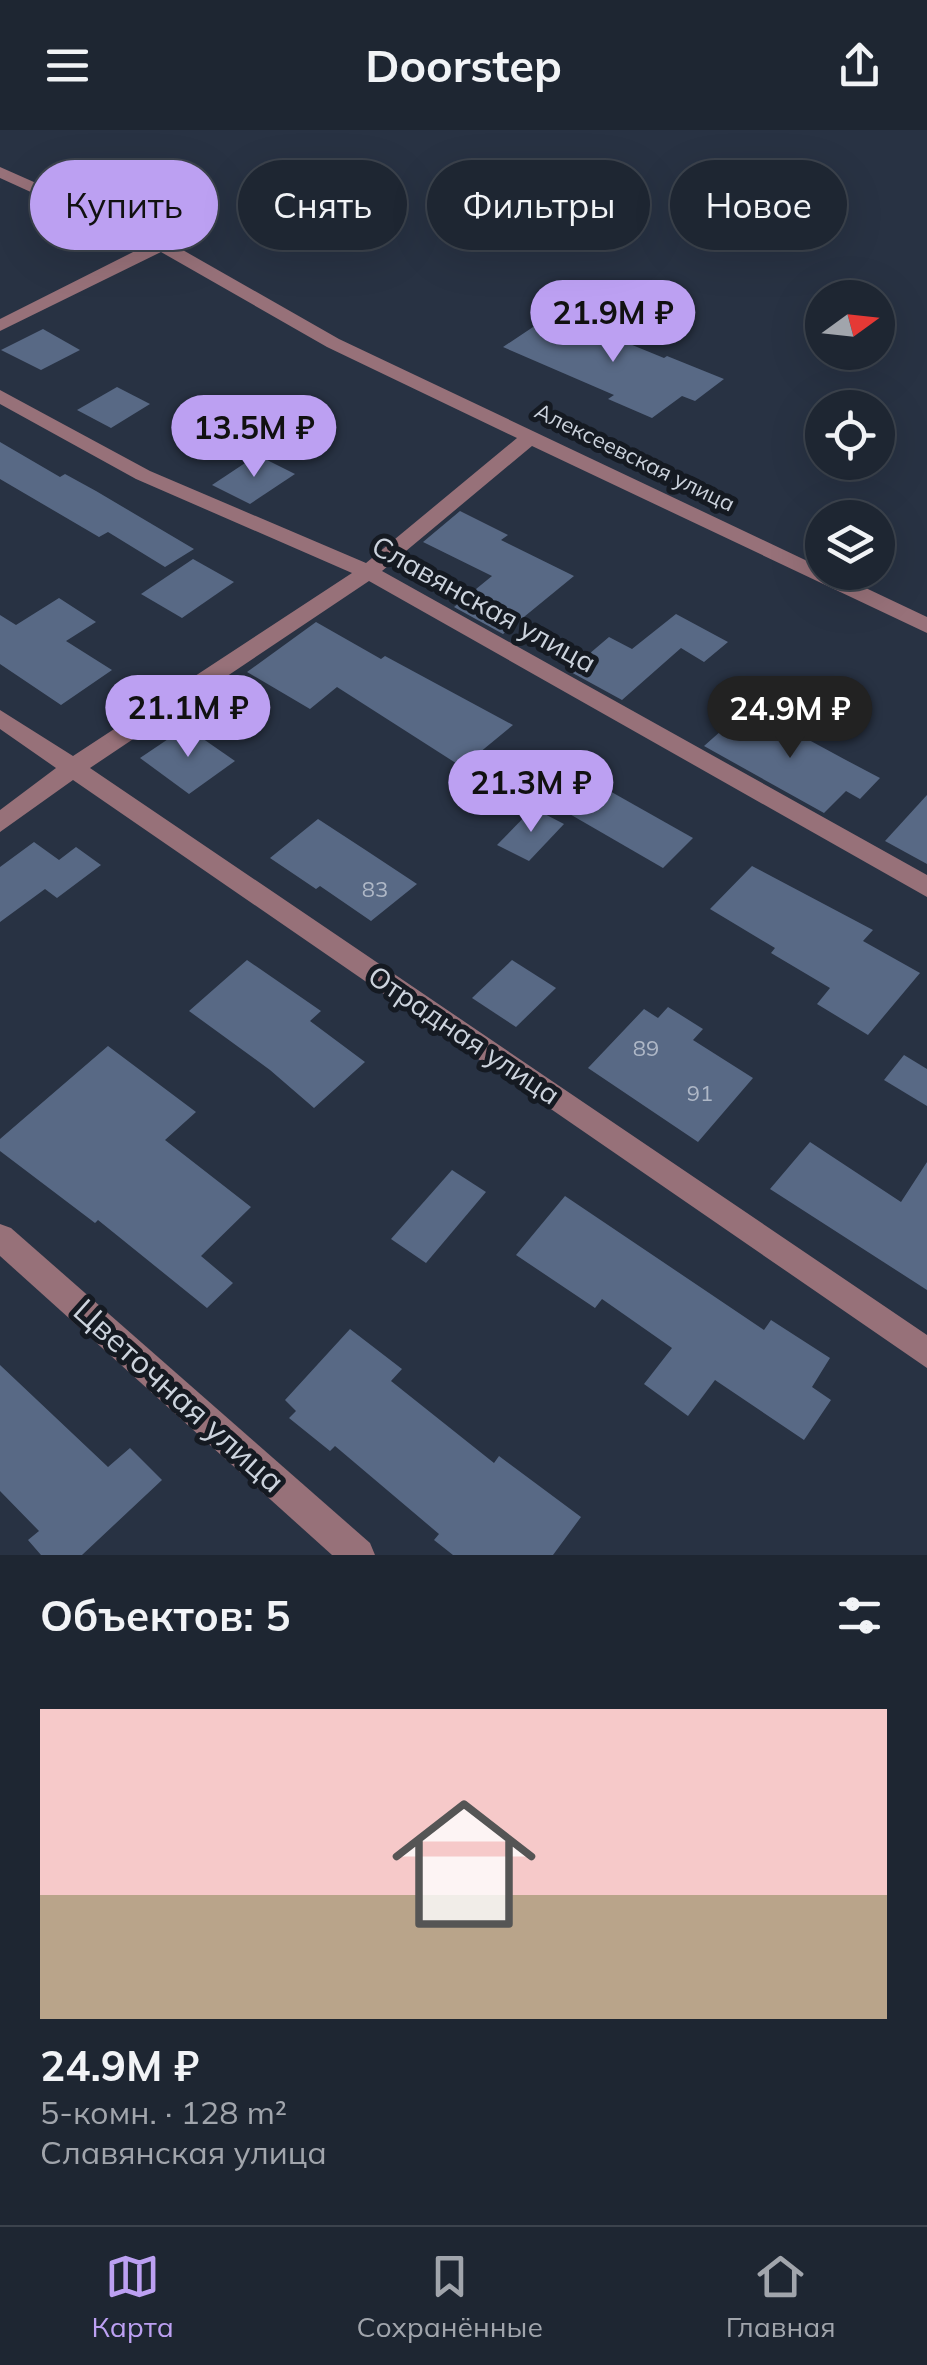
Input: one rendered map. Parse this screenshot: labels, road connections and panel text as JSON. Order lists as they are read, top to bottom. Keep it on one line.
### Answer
{"streets":{"street":["Алексеевская улица","Славянская улица","Отрадная улица","Цветочная улица"]},"house_numbers":["83","89","91"],"north":"right","page":{"header":"Doorstep","chip":["Купить","Снять","Фильтры","Новое"],"price":["21.9M ₽","13.5M ₽","21.1M ₽","24.9M ₽","21.3M ₽"],"heading":"Объектов: 5","list":[{"name":"24.9M ₽","note":"5-комн. · 128 m² · Славянская улица"}],"tabs":["Карта","Сохранённые","Главная"]}}
